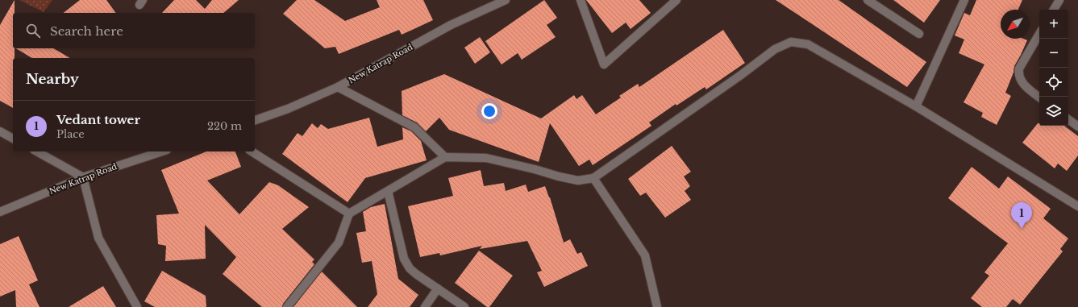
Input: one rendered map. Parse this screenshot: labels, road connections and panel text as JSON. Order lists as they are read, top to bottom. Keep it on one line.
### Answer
{"streets":{"street":["New Katrap Road"]},"north":"bottom left","page":{"map_buttons":["+","−"],"search":"Search here","heading":"Nearby","list":[{"mark":"1","name":"Vedant tower","note":"Place","value":"220 m"}],"pins":"1"}}
